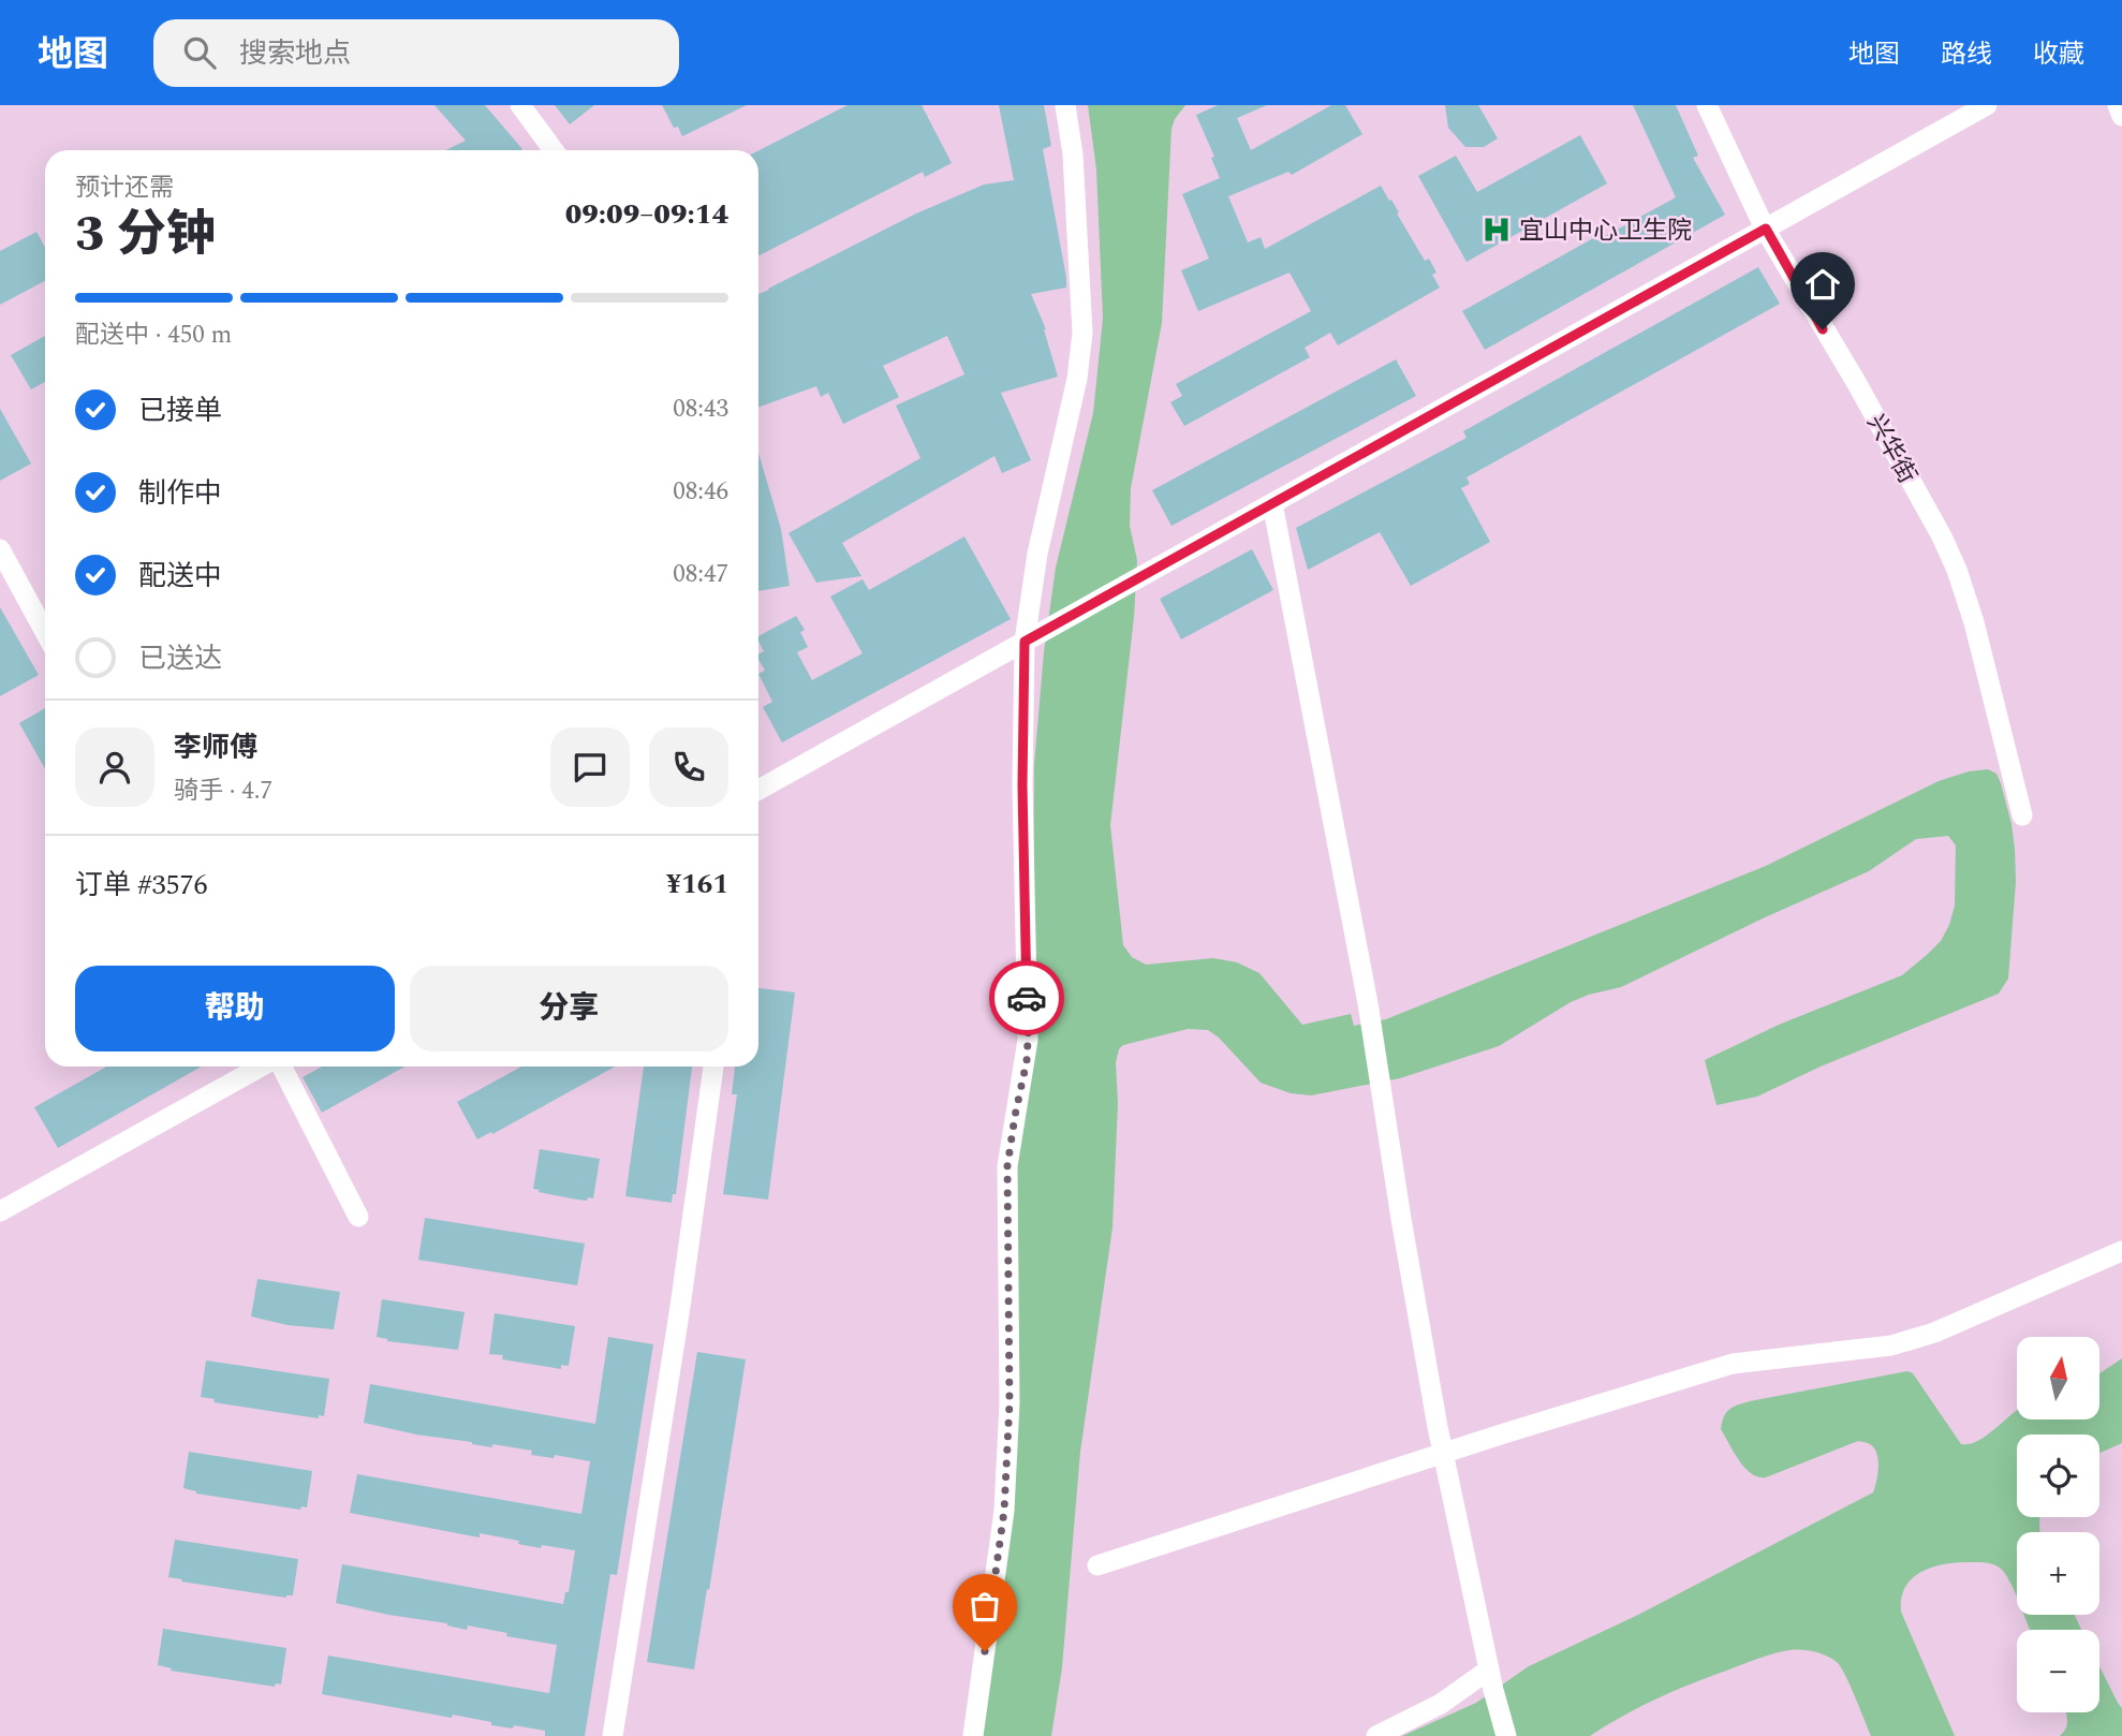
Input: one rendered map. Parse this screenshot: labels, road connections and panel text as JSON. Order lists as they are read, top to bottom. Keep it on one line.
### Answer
{"streets":{"street":["兴华街"]},"places":{"hospital":["宜山中心卫生院"]},"north":"top","page":{"header":"地图","search":"搜索地点","nav":["地图","路线","收藏"],"heading":["3 分钟","预计还需","09:09–09:14"],"panel":["李师傅","骑手 · 4.7","订单 #3576","¥161"],"bar":"配送中 · 450 m","list":[["已接单","08:43"],["制作中","08:46"],["配送中","08:47"],"已送达"],"buttons":["帮助","分享"],"map_buttons":["+","−"]}}
